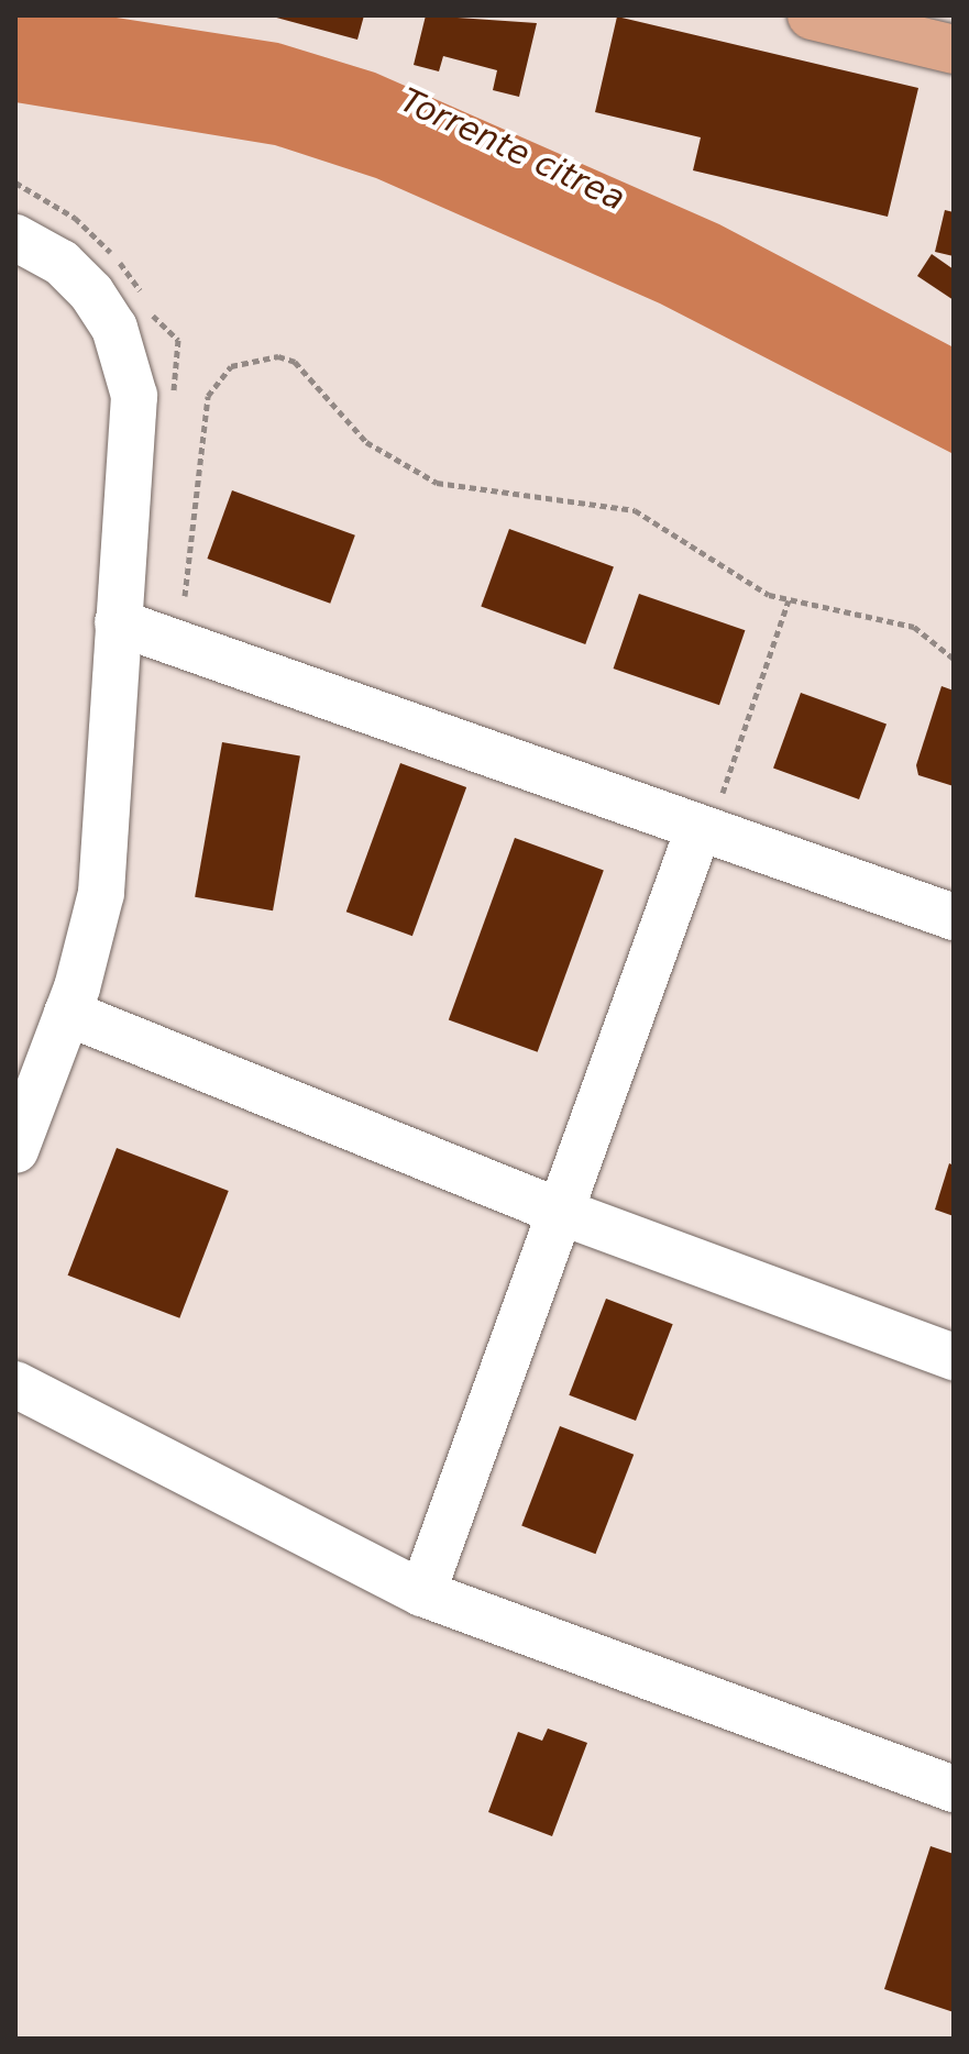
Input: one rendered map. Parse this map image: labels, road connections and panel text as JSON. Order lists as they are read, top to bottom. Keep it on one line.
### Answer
{"water":["Torrente citrea"]}
